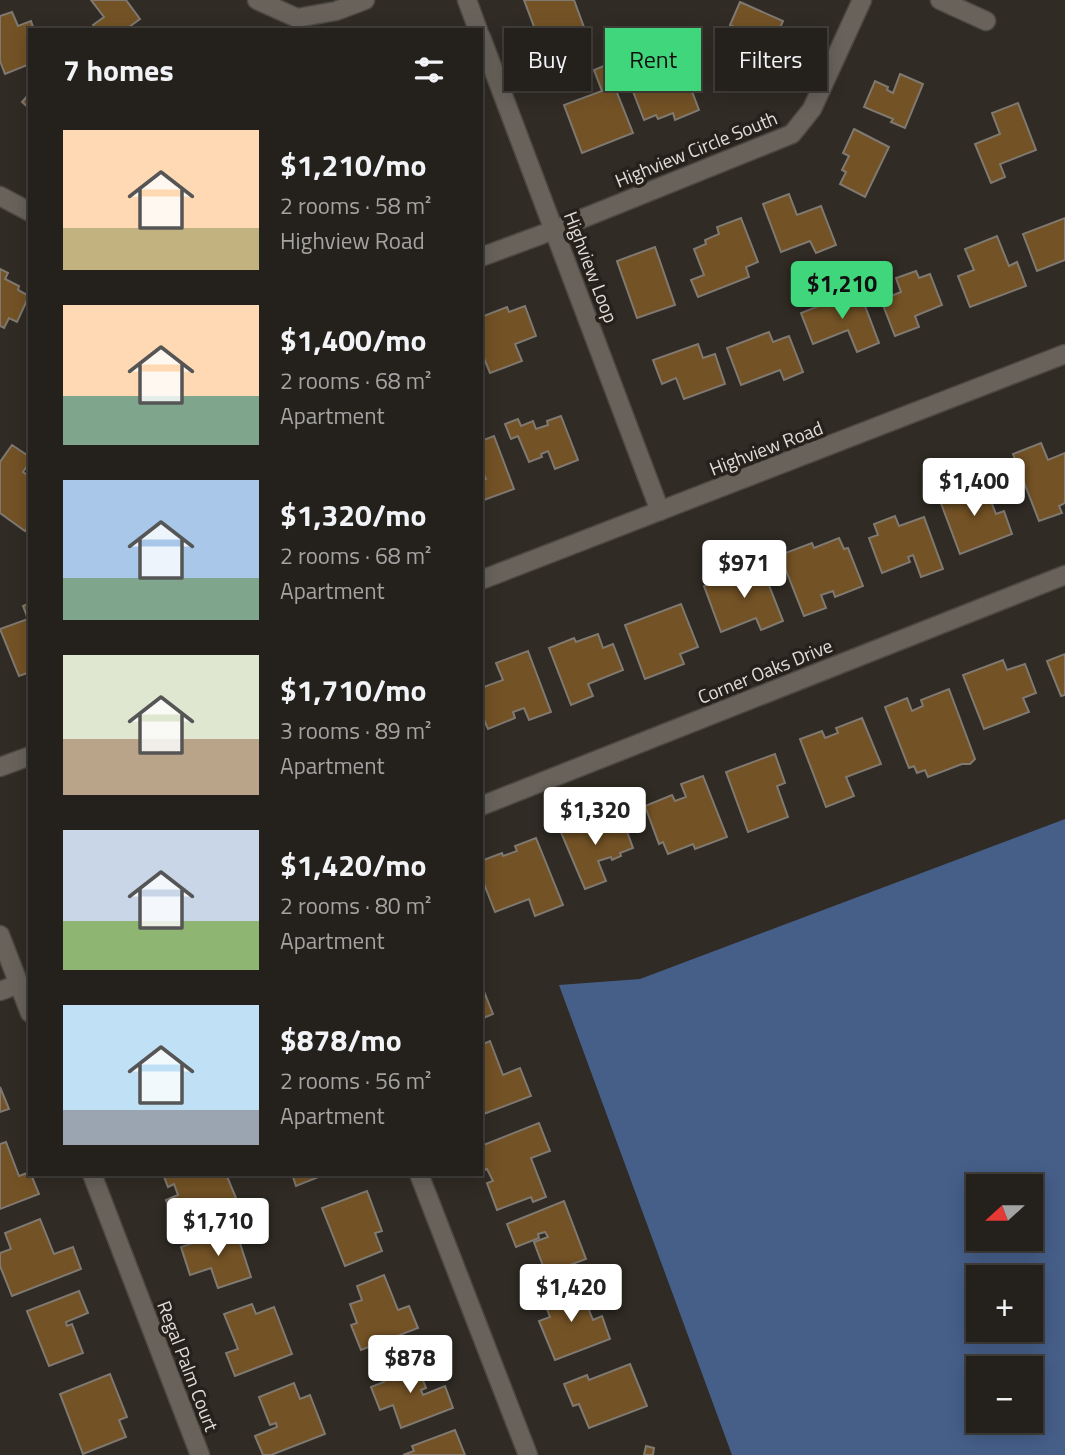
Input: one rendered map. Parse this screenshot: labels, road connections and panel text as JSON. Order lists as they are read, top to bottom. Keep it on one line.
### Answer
{"streets":{"street":["Highview Circle South","Highview Loop","Highview Road","Corner Oaks Drive","Regal Palm Court"]},"crossings":[["Highview Circle South","Highview Loop"],["Highview Loop","Highview Road"]],"north":"left","page":{"chip":["Buy","Rent","Filters"],"heading":"7 homes","list":[{"name":"$1,210/mo","note":"2 rooms · 58 m² · Highview Road"},{"name":"$1,400/mo","note":"2 rooms · 68 m² · Apartment"},{"name":"$1,320/mo","note":"2 rooms · 68 m² · Apartment"},{"name":"$1,710/mo","note":"3 rooms · 89 m² · Apartment"},{"name":"$1,420/mo","note":"2 rooms · 80 m² · Apartment"},{"name":"$878/mo","note":"2 rooms · 56 m² · Apartment"}],"price":["$1,210","$1,400","$971","$1,320","$1,710","$1,420","$878"],"map_buttons":["+","−"]}}
